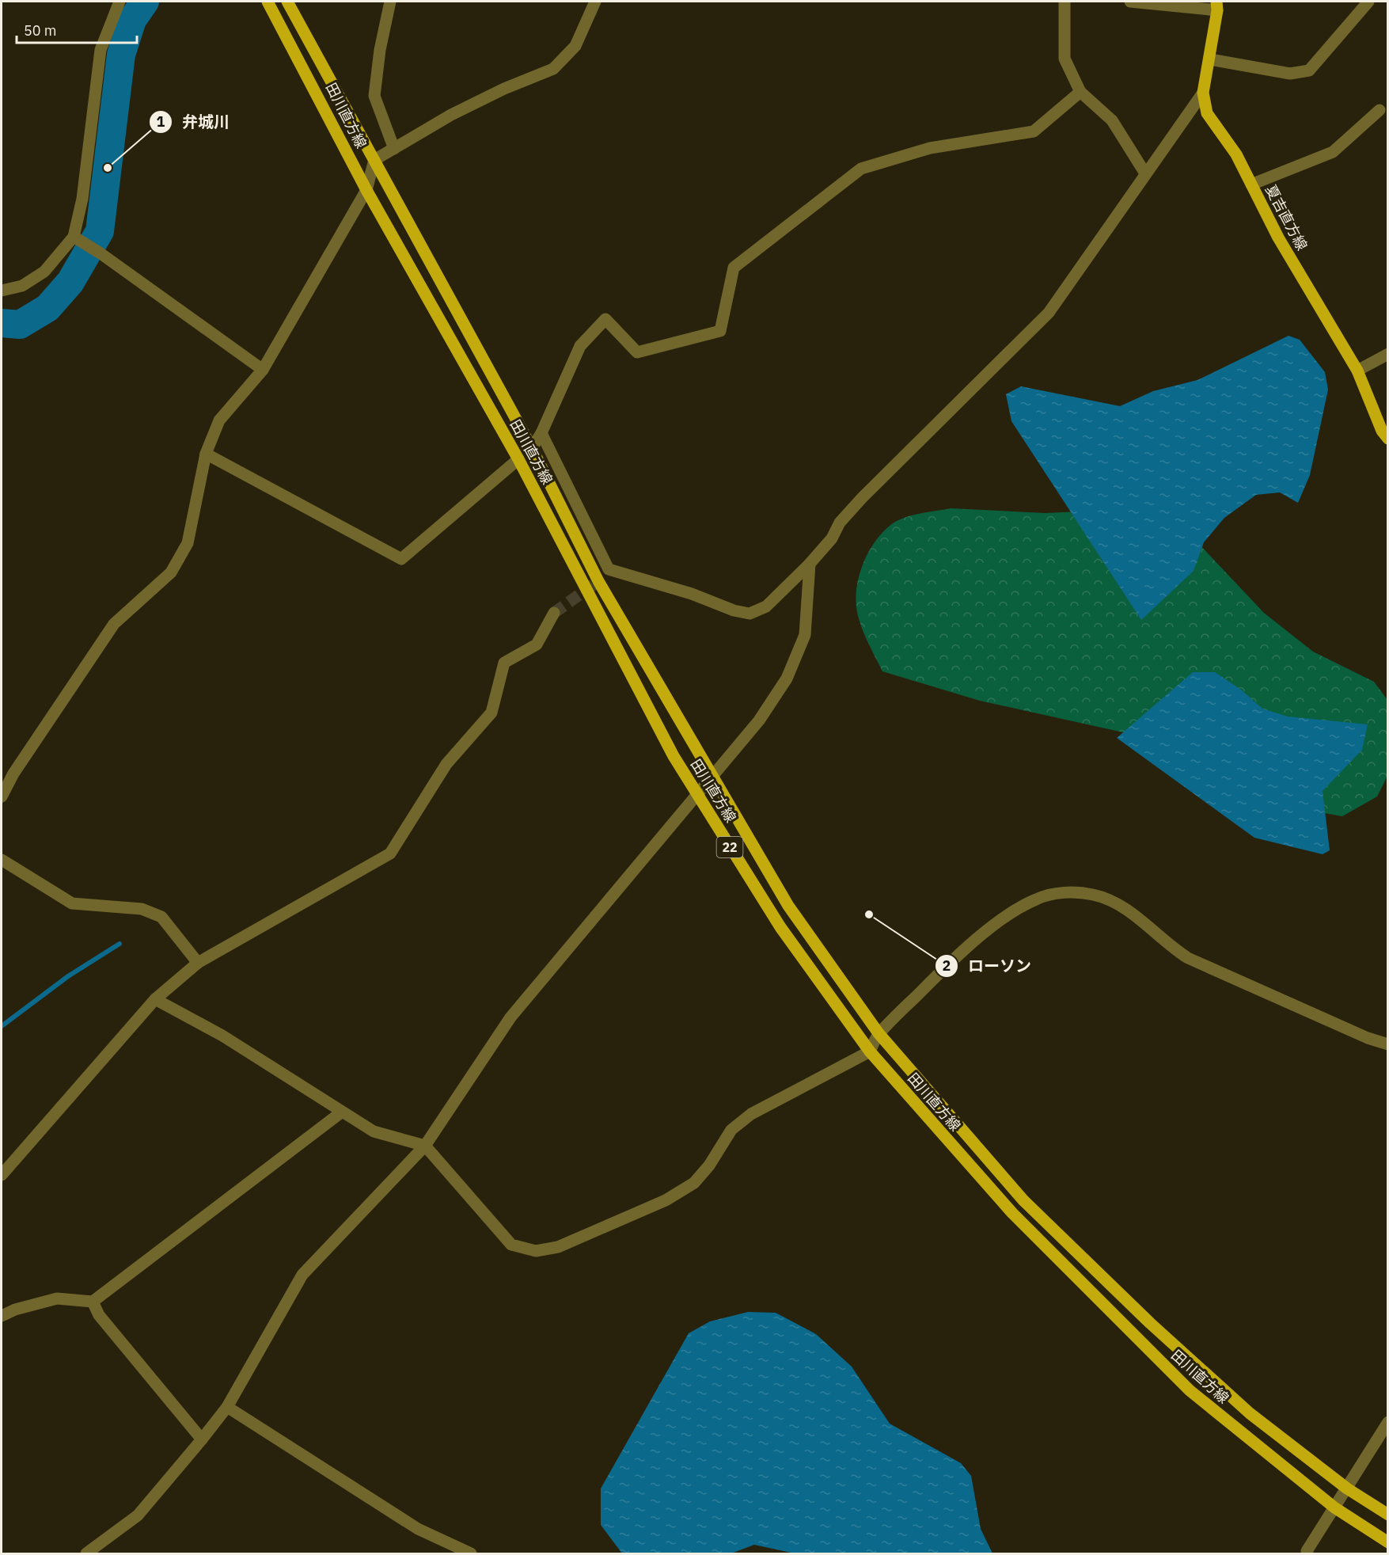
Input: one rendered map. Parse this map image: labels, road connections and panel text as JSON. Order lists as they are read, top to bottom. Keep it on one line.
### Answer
{"streets":{"main road":["田川直方線","夏吉直方線","22"]},"places":["弁城川","ローソン"],"scale_bar":"50 m"}
